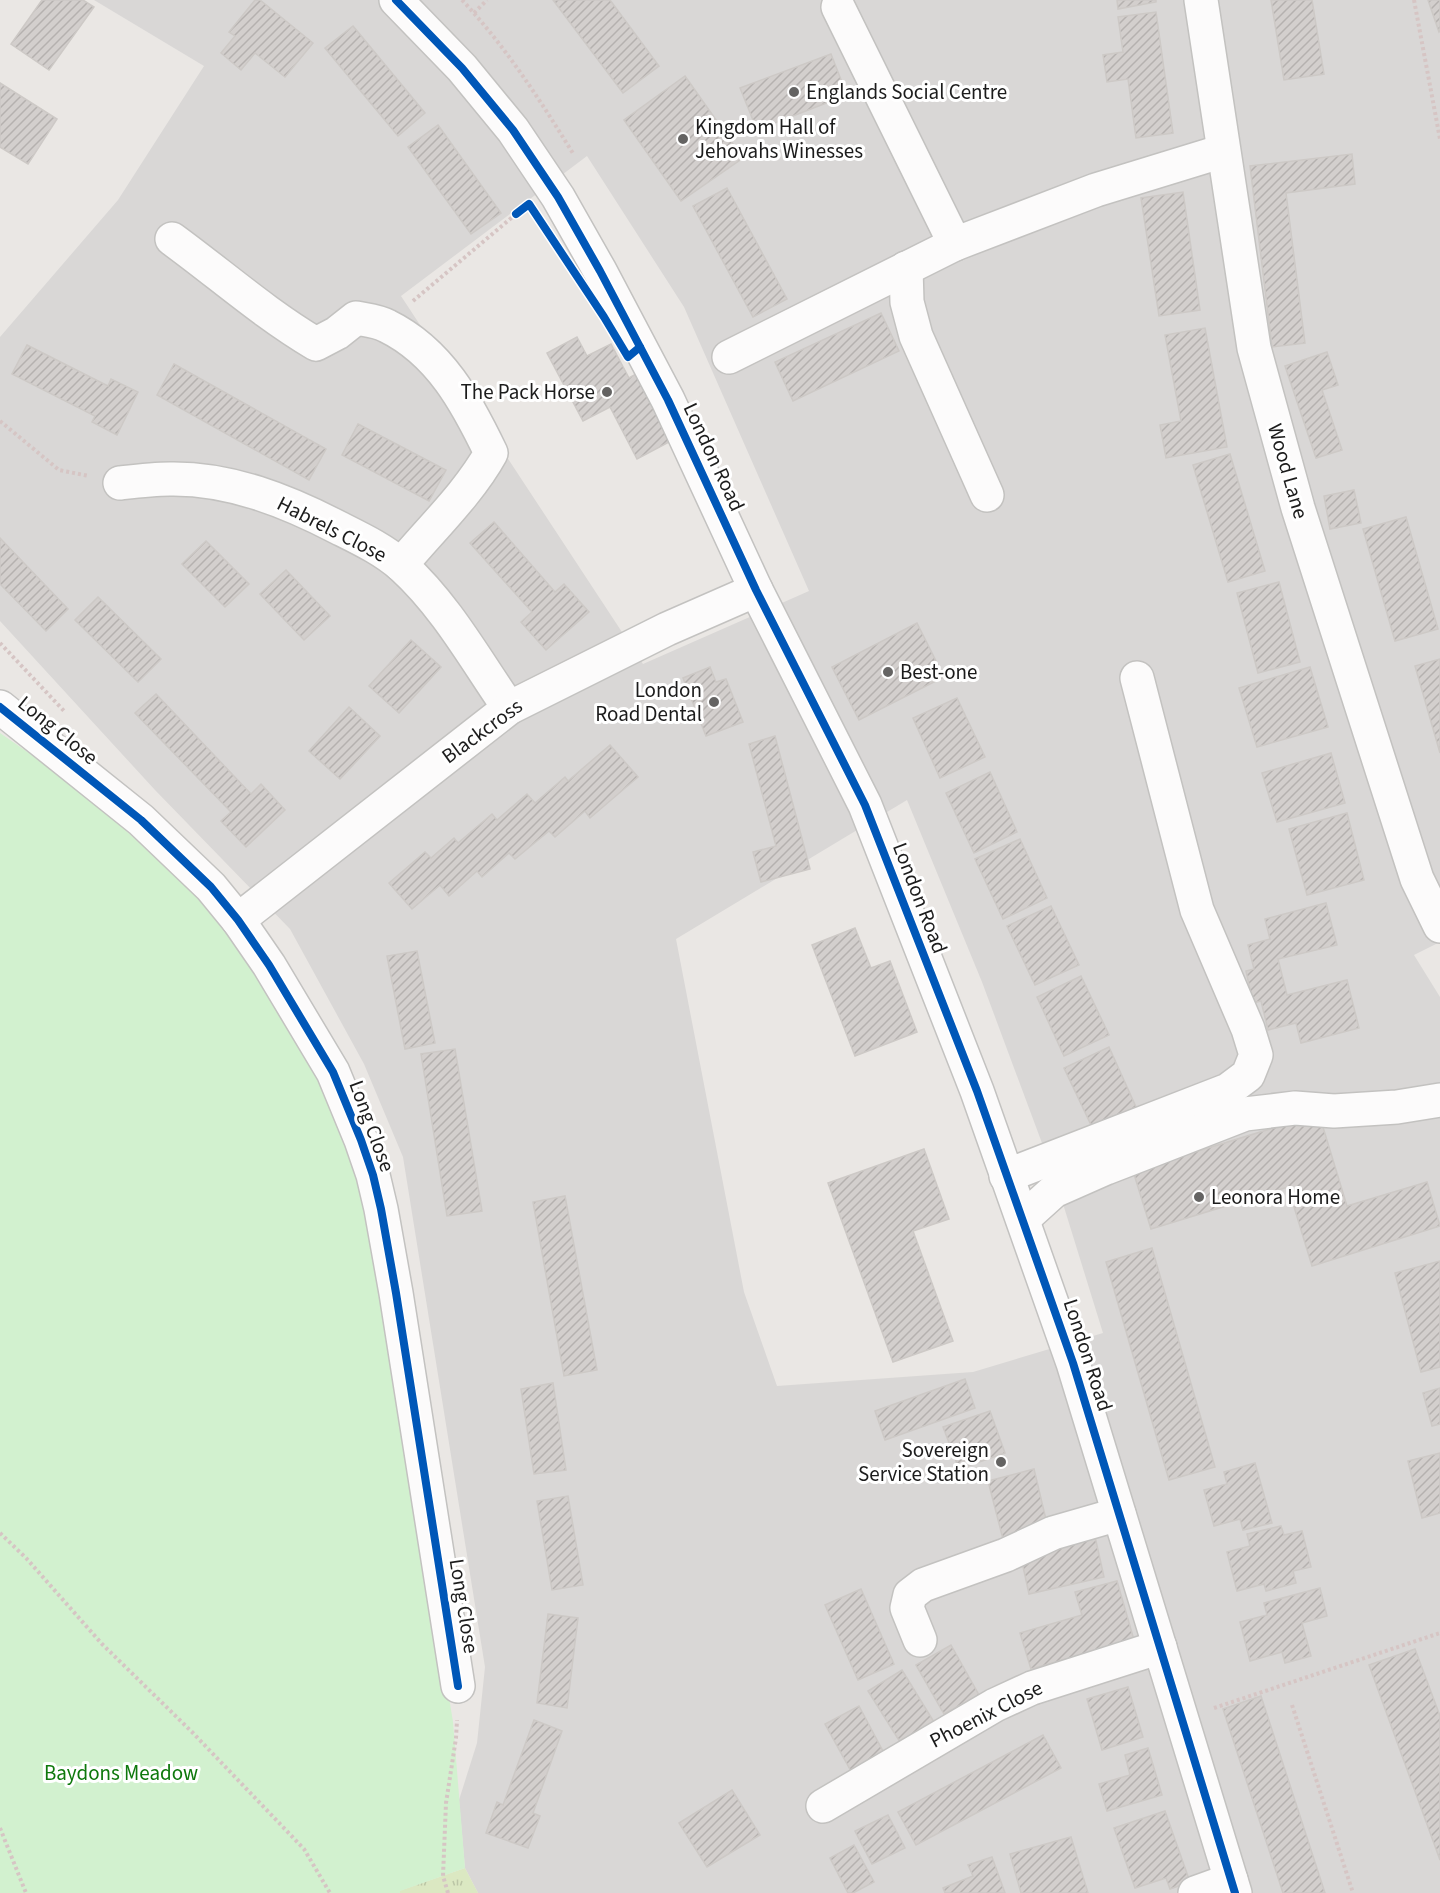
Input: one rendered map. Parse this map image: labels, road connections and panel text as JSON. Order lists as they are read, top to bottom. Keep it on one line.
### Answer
{"streets":{"street":["London Road","Wood Lane","Habrels Close","Long Close","Blackcross","Phoenix Close"]},"crossings":[["London Road","Blackcross"],["London Road","Phoenix Close"],["Habrels Close","Blackcross"],["Long Close","Blackcross"]],"parks":["Baydons Meadow"],"places":["Englands Social Centre","Kingdom Hall of Jehovahs Winesses","The Pack Horse","Best-one","London Road Dental","Leonora Home","Sovereign Service Station"]}
